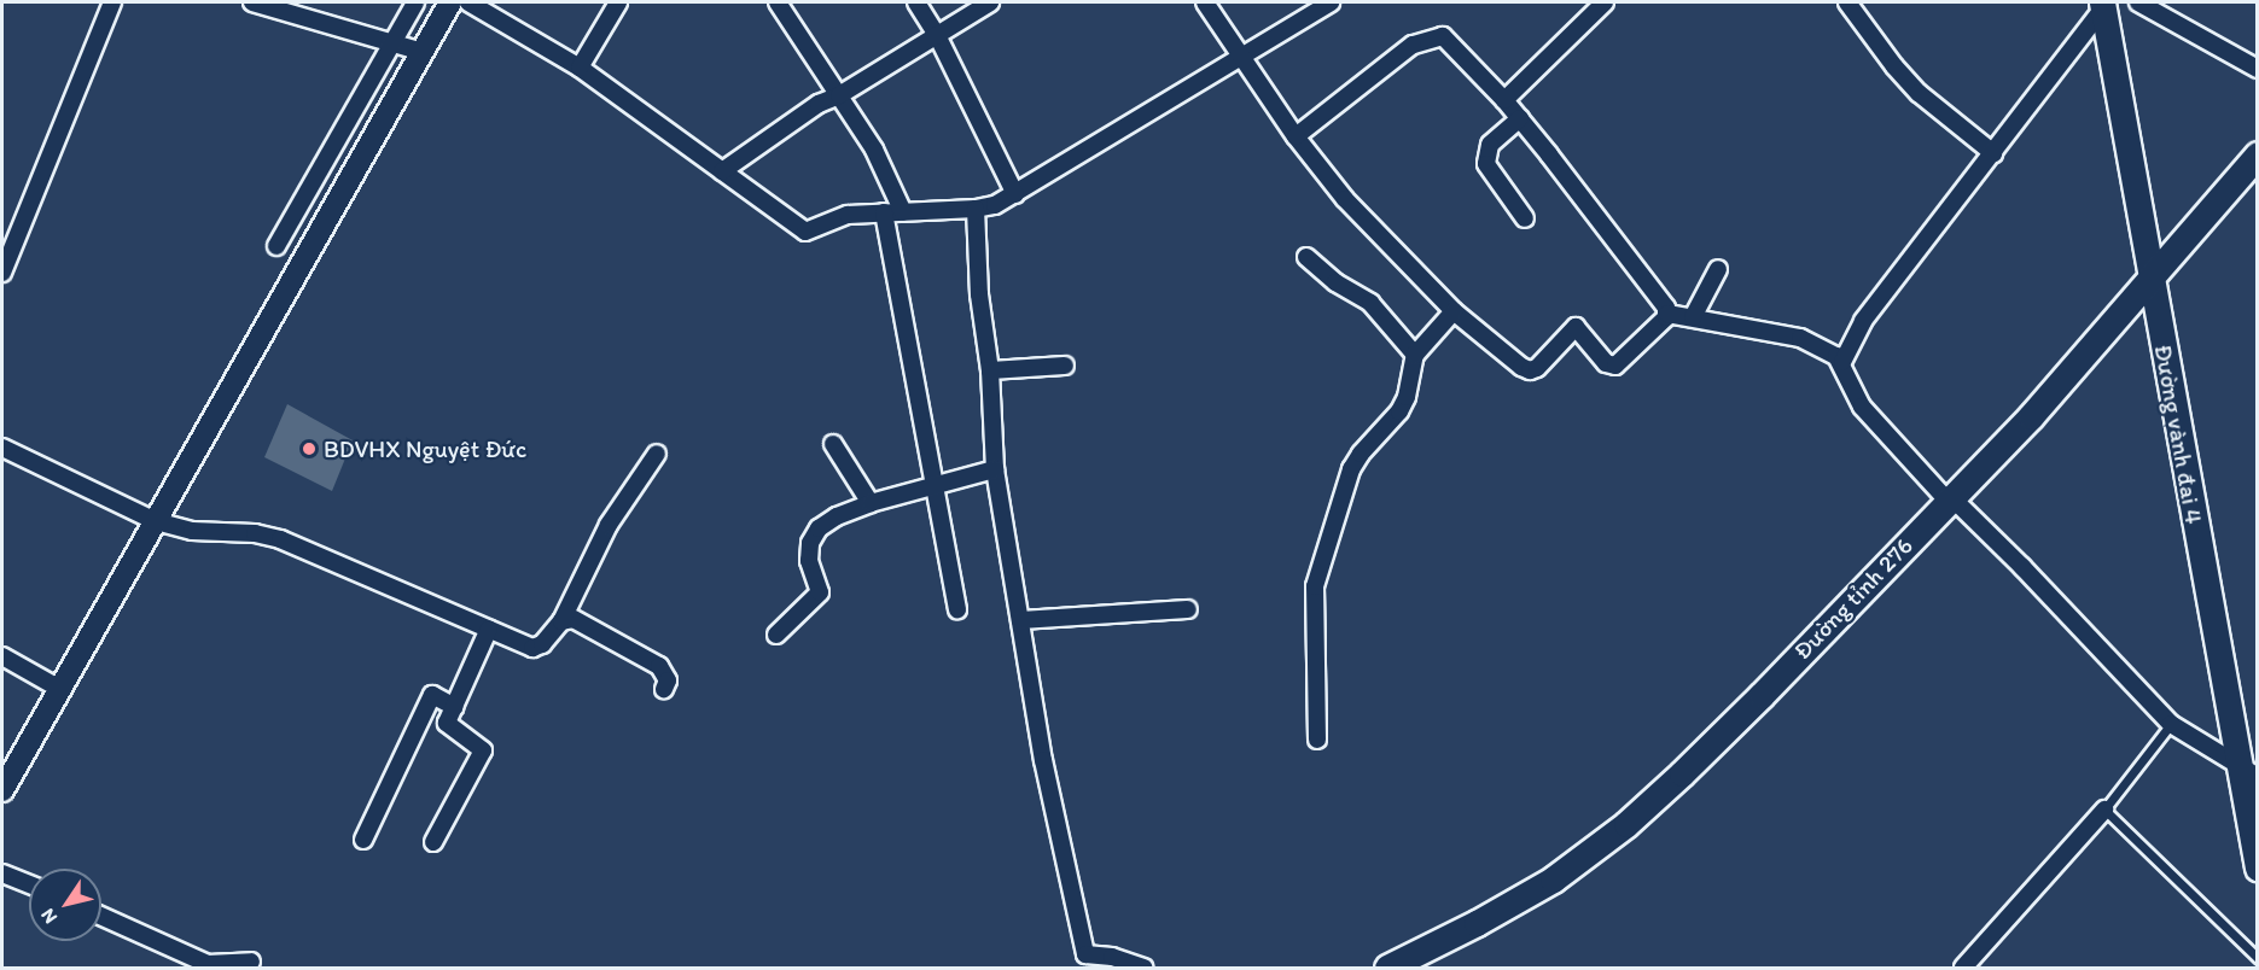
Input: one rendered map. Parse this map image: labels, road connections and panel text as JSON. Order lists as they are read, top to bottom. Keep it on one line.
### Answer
{"streets":{"main road":["Đường vành đai 4","Đường tỉnh 276"]},"crossings":[["Đường vành đai 4","Đường tỉnh 276"]],"places":["BDVHX Nguyệt Đức"],"north":"bottom left"}
